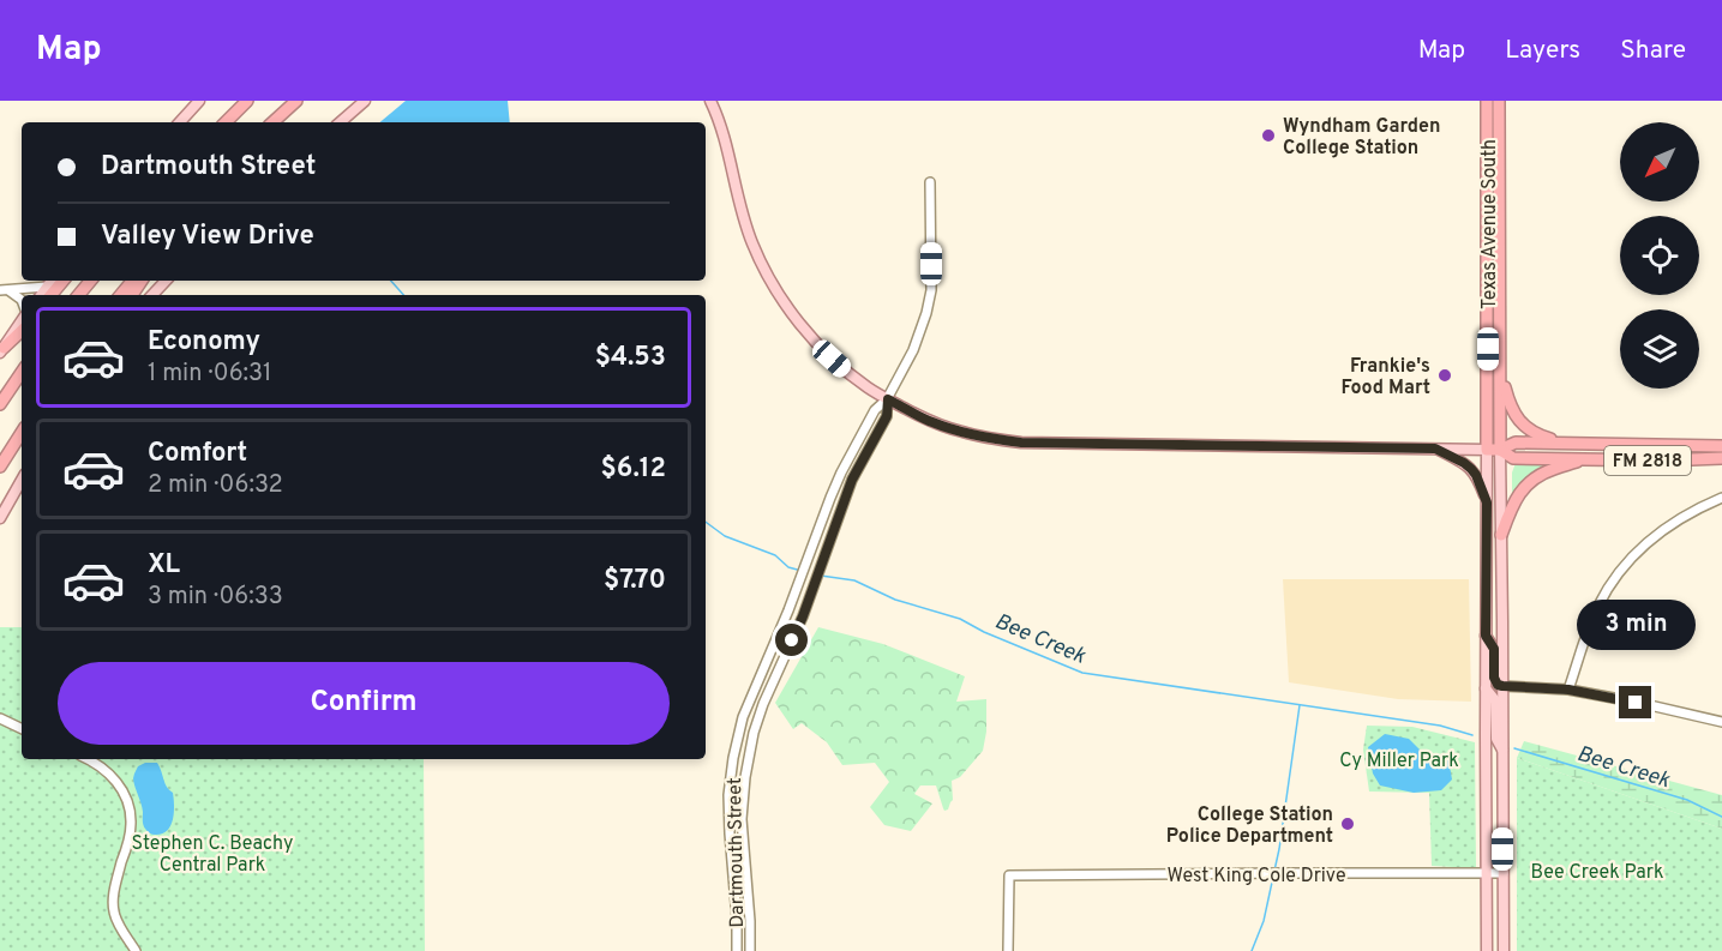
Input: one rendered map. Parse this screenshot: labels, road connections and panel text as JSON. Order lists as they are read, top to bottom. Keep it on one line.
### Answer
{"streets":{"highway":["Texas Avenue South","FM 2818"],"street":["Dartmouth Street","West King Cole Drive"]},"crossings":[["Texas Avenue South","FM 2818"],["Texas Avenue South","West King Cole Drive"],["FM 2818","Dartmouth Street"]],"water":["Bee Creek"],"parks":["Cy Miller Park","Stephen C. Beachy Central Park","Bee Creek Park"],"places":["Wyndham Garden College Station","Frankie's Food Mart","College Station Police Department"],"north":"bottom left","page":{"header":"Map","nav":["Map","Layers","Share"],"banner":["Dartmouth Street","Valley View Drive"],"list":[{"name":"Economy","note":"1 min · 06:31","value":"$4.53"},{"name":"Comfort","note":"2 min · 06:32","value":"$6.12"},{"name":"XL","note":"3 min · 06:33","value":"$7.70"}],"bubble":"3 min","buttons":"Confirm"}}
